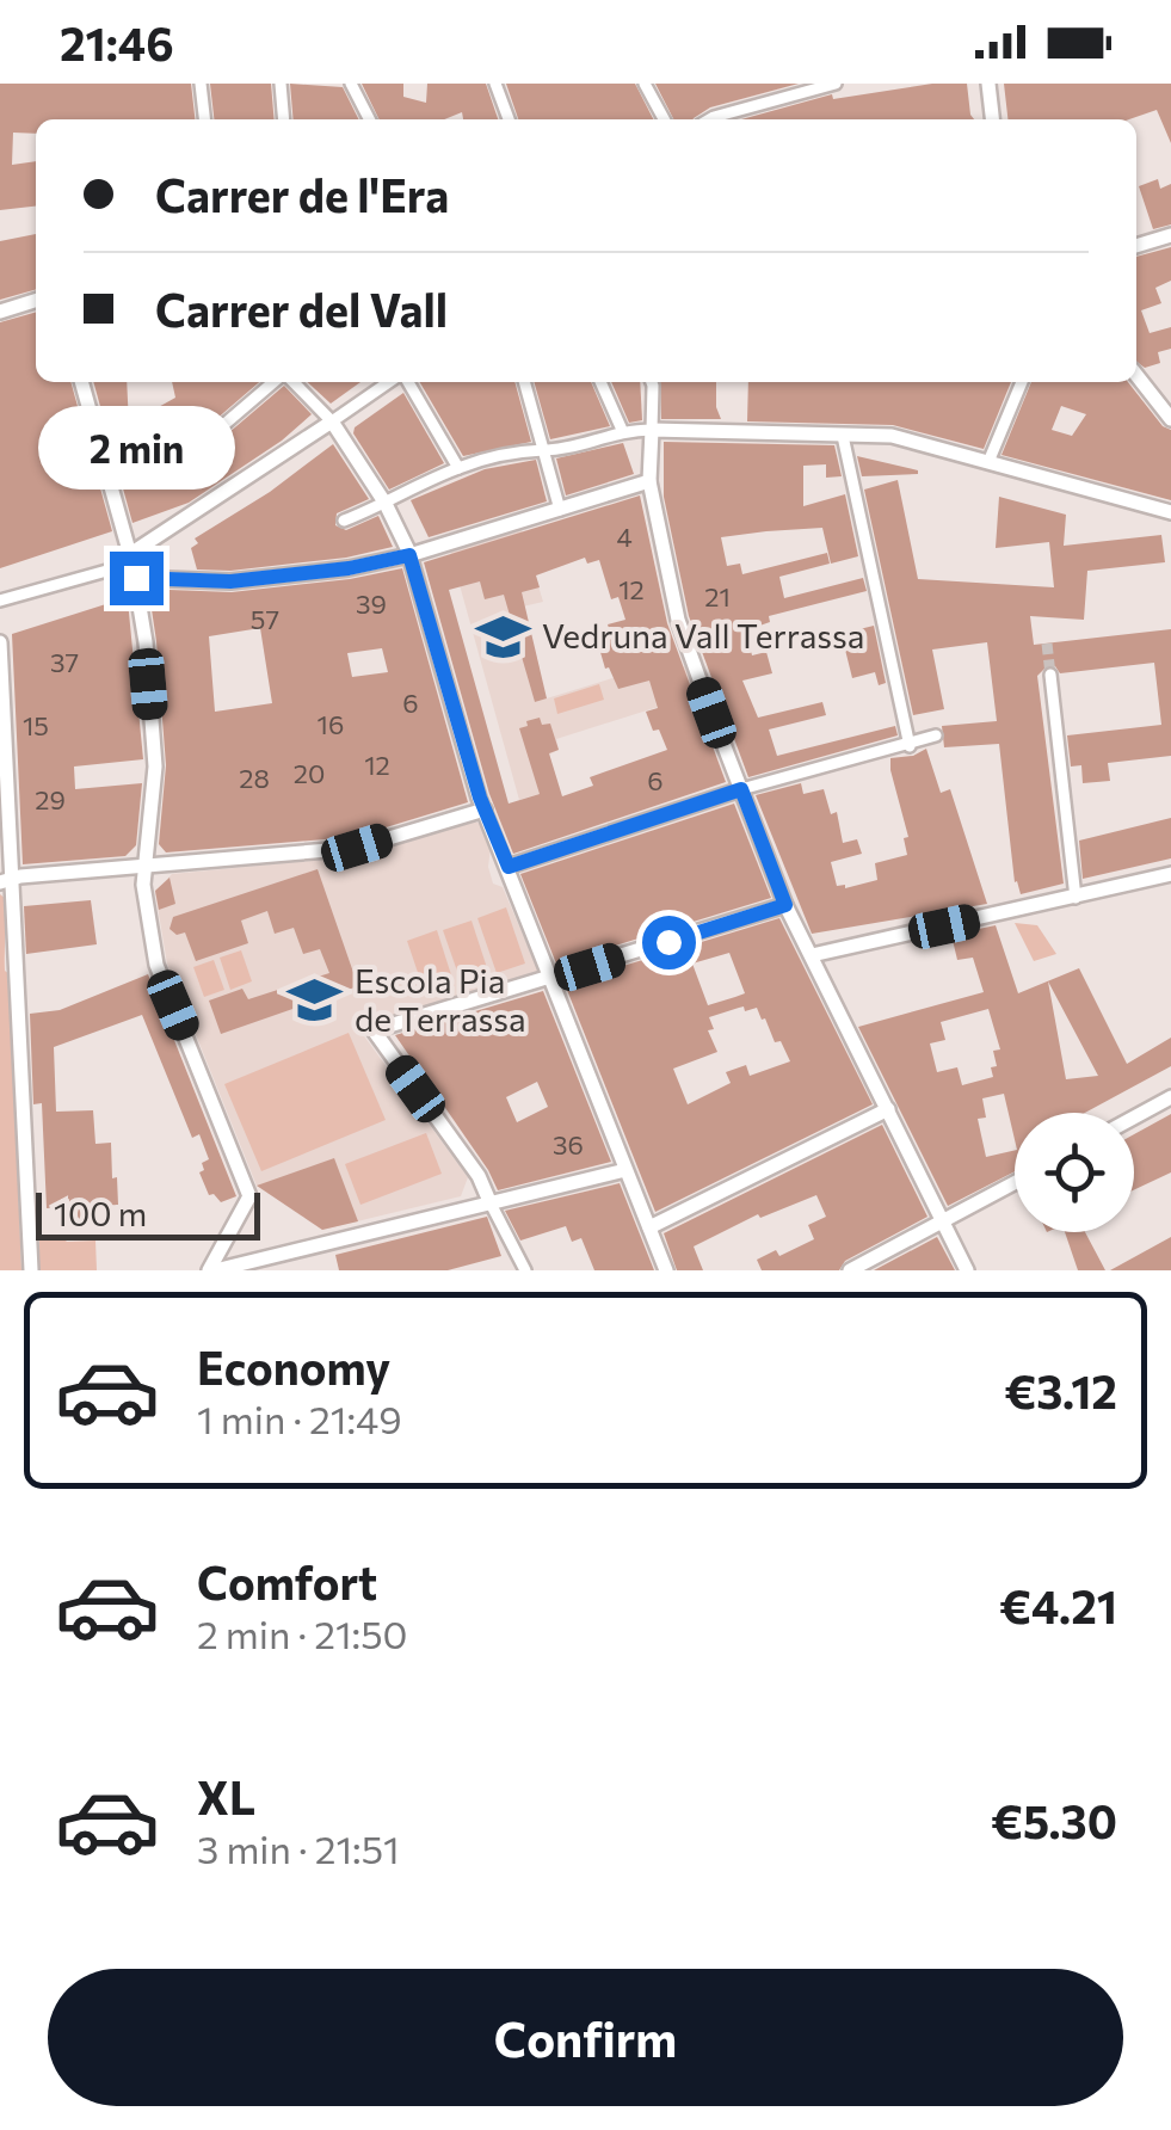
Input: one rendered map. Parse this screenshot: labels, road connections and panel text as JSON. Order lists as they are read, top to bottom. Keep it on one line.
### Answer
{"places":{"school or university":["Vedruna Vall Terrassa","Escola Pia de Terrassa"]},"house_numbers":["4","12","21","39","57","37","6","16","15","12","20","28","6","29","36"],"scale_bar":"100 m","page":{"status":"21:46","banner":["Carrer de l'Era","Carrer del Vall"],"bubble":"2 min","scale":"100 m","list":[{"name":"Economy","note":"1 min · 21:49","value":"€3.12"},{"name":"Comfort","note":"2 min · 21:50","value":"€4.21"},{"name":"XL","note":"3 min · 21:51","value":"€5.30"}],"buttons":"Confirm"}}
